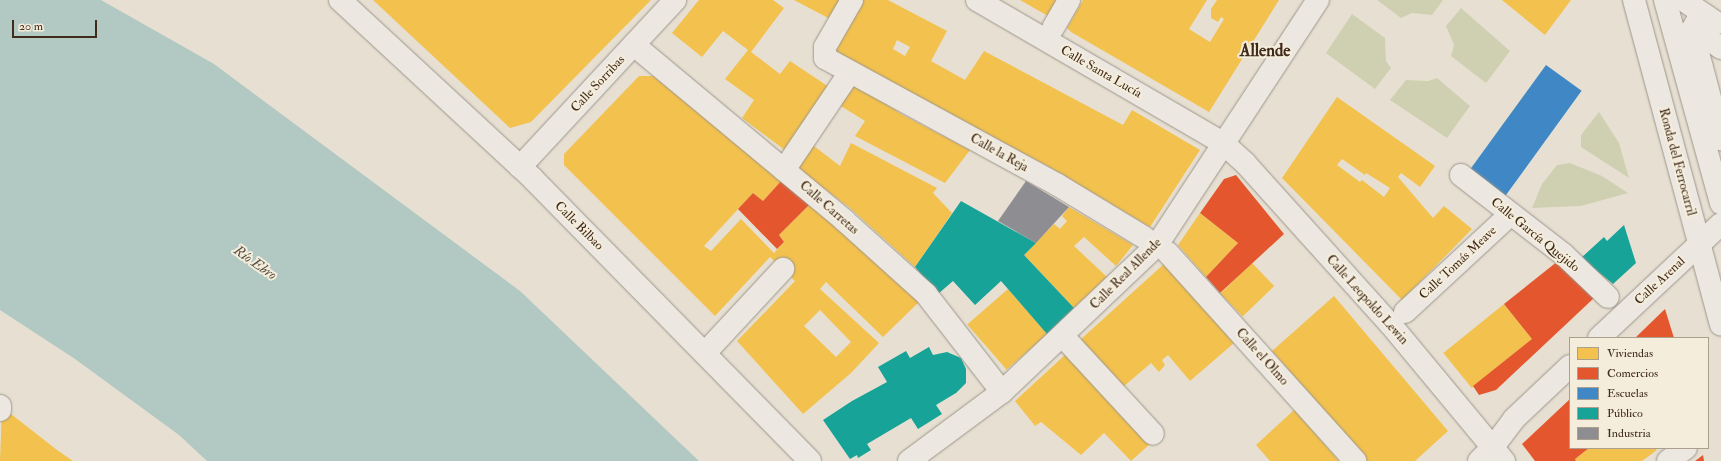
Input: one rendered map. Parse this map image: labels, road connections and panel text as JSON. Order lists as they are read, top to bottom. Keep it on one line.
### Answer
{"streets":{"street":["Calle Santa Lucía","Calle Sorribas","Calle la Reja","Ronda del Ferrocarril","Calle Carretas","Calle Bilbao","Calle García Quejido","Calle Tomás Meave","Calle Real Allende","Calle Arenal","Calle Leopoldo Lewin","Calle el Olmo"]},"crossings":[["Calle Santa Lucía","Calle Real Allende"],["Calle Santa Lucía","Calle Leopoldo Lewin"],["Calle Sorribas","Calle Carretas"],["Calle Sorribas","Calle Bilbao"],["Ronda del Ferrocarril","Calle Arenal"],["Calle Carretas","Calle Real Allende"],["Calle García Quejido","Calle Tomás Meave"],["Calle Real Allende","Calle Leopoldo Lewin"]],"districts":["Allende"],"water":["Río Ebro"],"legend":["Viviendas","Comercios","Escuelas","Público","Industria"],"scale_bar":"20 m"}
